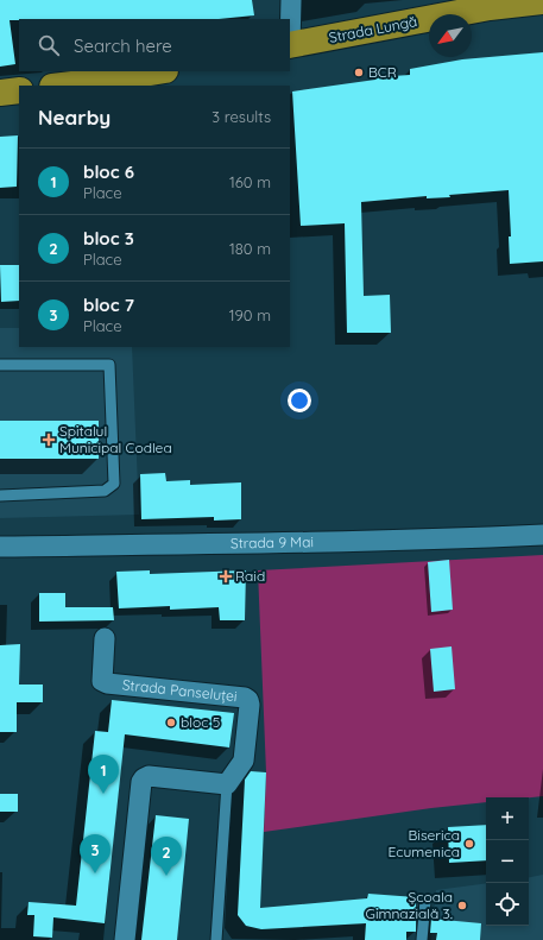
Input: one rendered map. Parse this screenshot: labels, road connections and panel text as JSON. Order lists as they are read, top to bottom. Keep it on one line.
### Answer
{"streets":{"highway":["Strada Lungă"],"street":["Strada 9 Mai","Strada Panseluței"]},"places":{"other":["BCR","bloc 5","Biserica Ecumenica","Școala Gimnazială 3."],"health":["Spitalul Municipal Codlea","Raid"]},"north":"bottom left","page":{"search":"Search here","heading":["Nearby","3 results"],"list":[{"mark":"1","name":"bloc 6","note":"Place","value":"160 m"},{"mark":"2","name":"bloc 3","note":"Place","value":"180 m"},{"mark":"3","name":"bloc 7","note":"Place","value":"190 m"}],"pins":["1","3","2"],"map_buttons":["+","−"]}}
